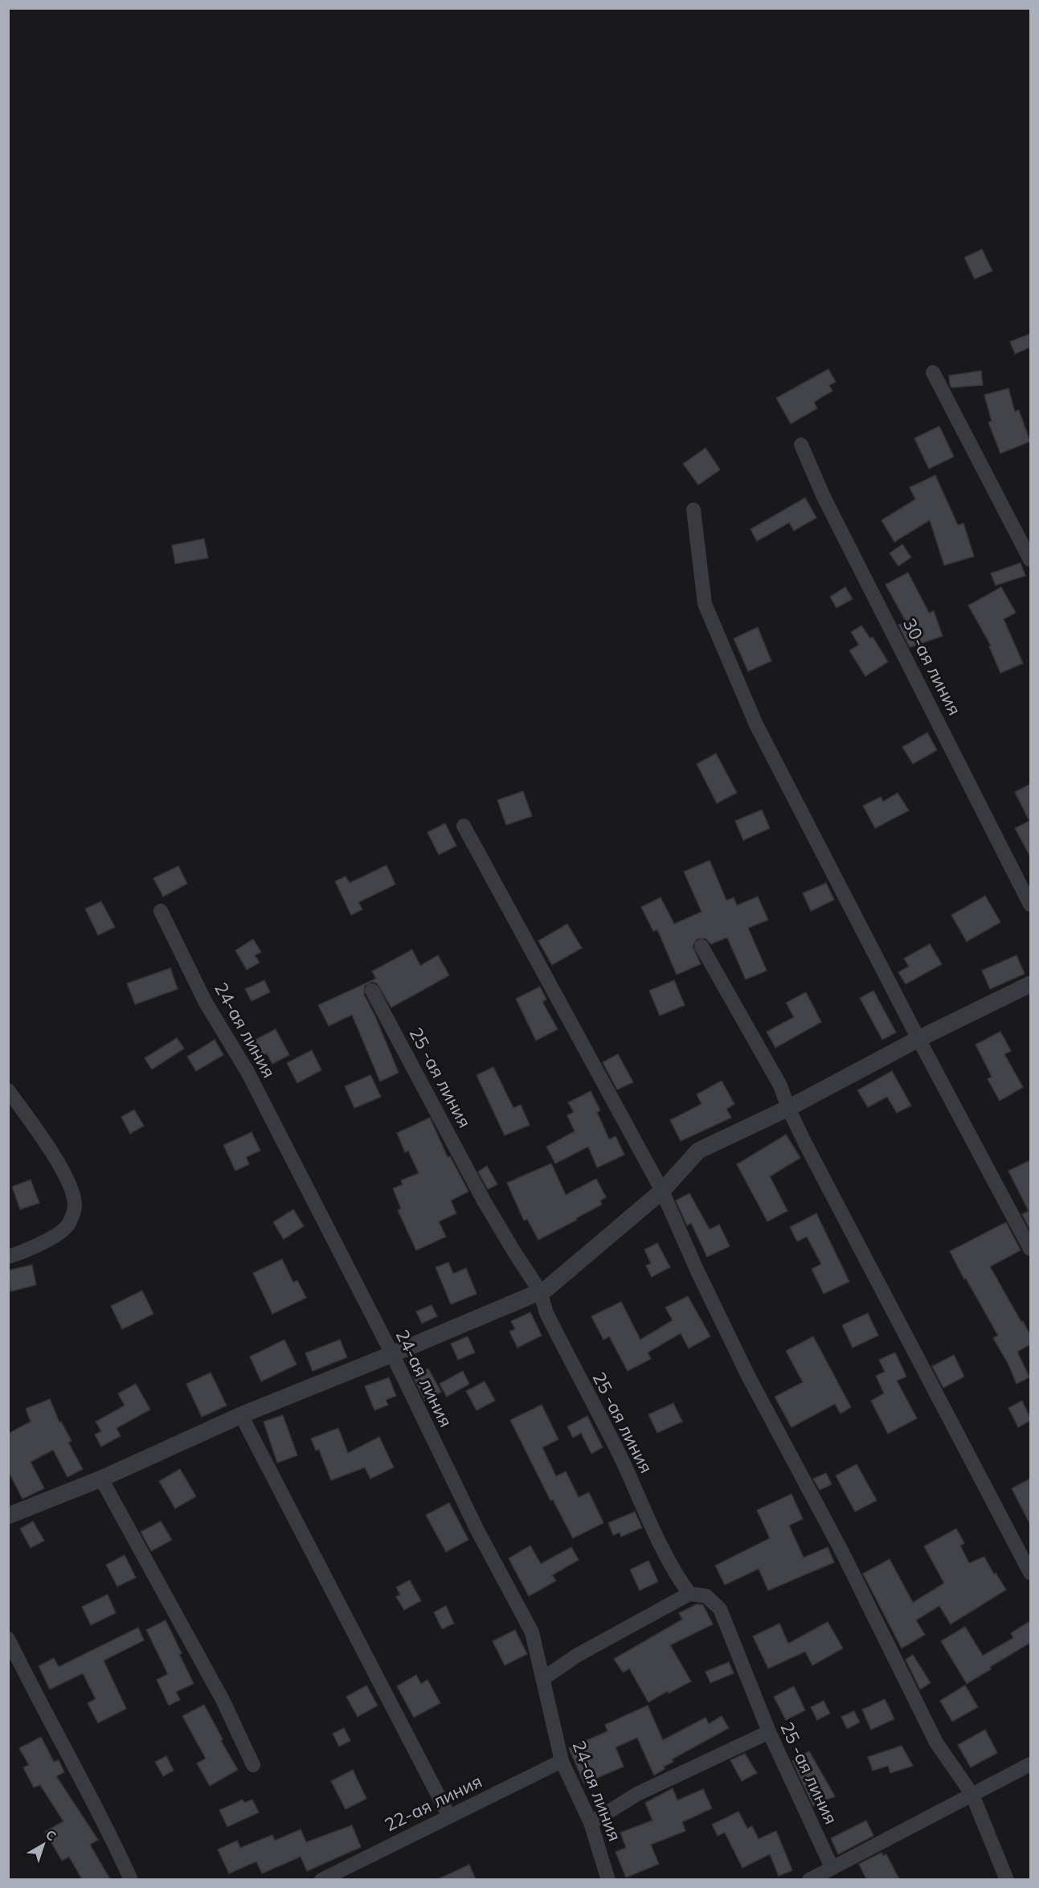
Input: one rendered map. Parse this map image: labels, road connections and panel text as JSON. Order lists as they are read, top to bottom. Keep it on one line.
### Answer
{"streets":{"street":["30-ая линия","24-ая линия","25 -ая линия","22-ая линия"]},"crossings":[["24-ая линия","22-ая линия"]],"north":"top right"}
